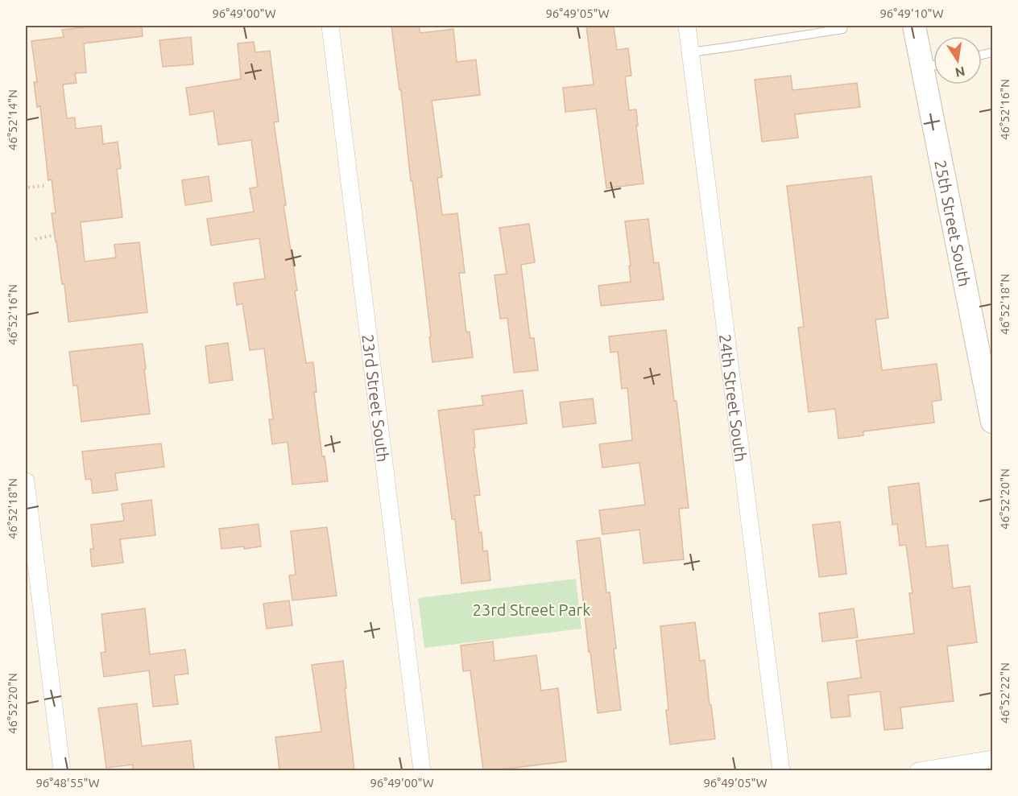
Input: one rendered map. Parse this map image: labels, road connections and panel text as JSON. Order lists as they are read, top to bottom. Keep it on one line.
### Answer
{"streets":{"main road":["25th Street South"],"street":["23rd Street South","24th Street South"]},"parks":["23rd Street Park"],"north":"bottom","coordinates":["96°49'00\"W","96°49'05\"W","96°49'10\"W","46°52'16\"N","46°52'14\"N","46°52'18\"N","46°52'20\"N","46°52'22\"N","96°48'55\"W"]}
